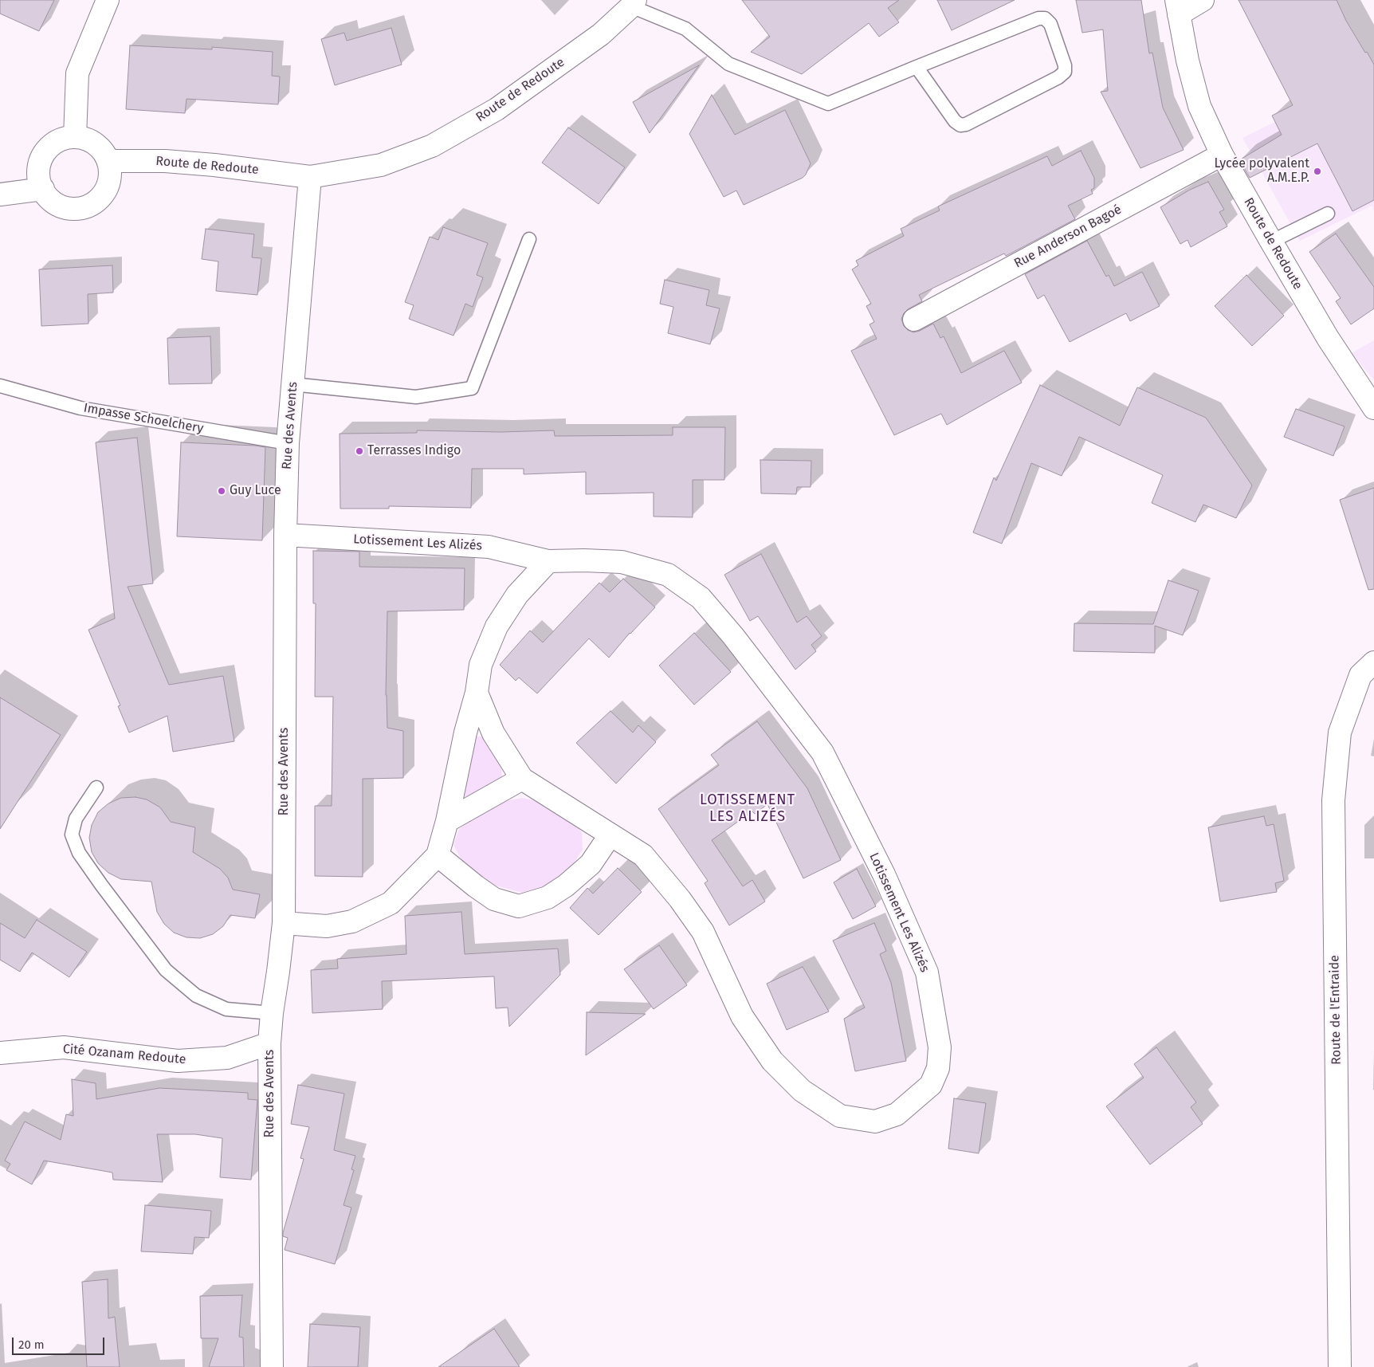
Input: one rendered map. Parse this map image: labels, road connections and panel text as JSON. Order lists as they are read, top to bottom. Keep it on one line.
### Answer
{"streets":{"street":["Route de Redoute","Rue Anderson Bagoé","Rue des Avents","Lotissement Les Alizés","Route de l'Entraide","Cité Ozanam Redoute"],"lane":["Impasse Schoelchery"]},"crossings":[["Route de Redoute","Rue Anderson Bagoé"],["Route de Redoute","Rue des Avents"],["Impasse Schoelchery","Rue des Avents"],["Rue des Avents","Lotissement Les Alizés"],["Rue des Avents","Cité Ozanam Redoute"]],"districts":["LOTISSEMENT LES ALIZÉS"],"places":["Lycée polyvalent A.M.E.P.","Terrasses Indigo","Guy Luce"],"scale_bar":"20 m"}
